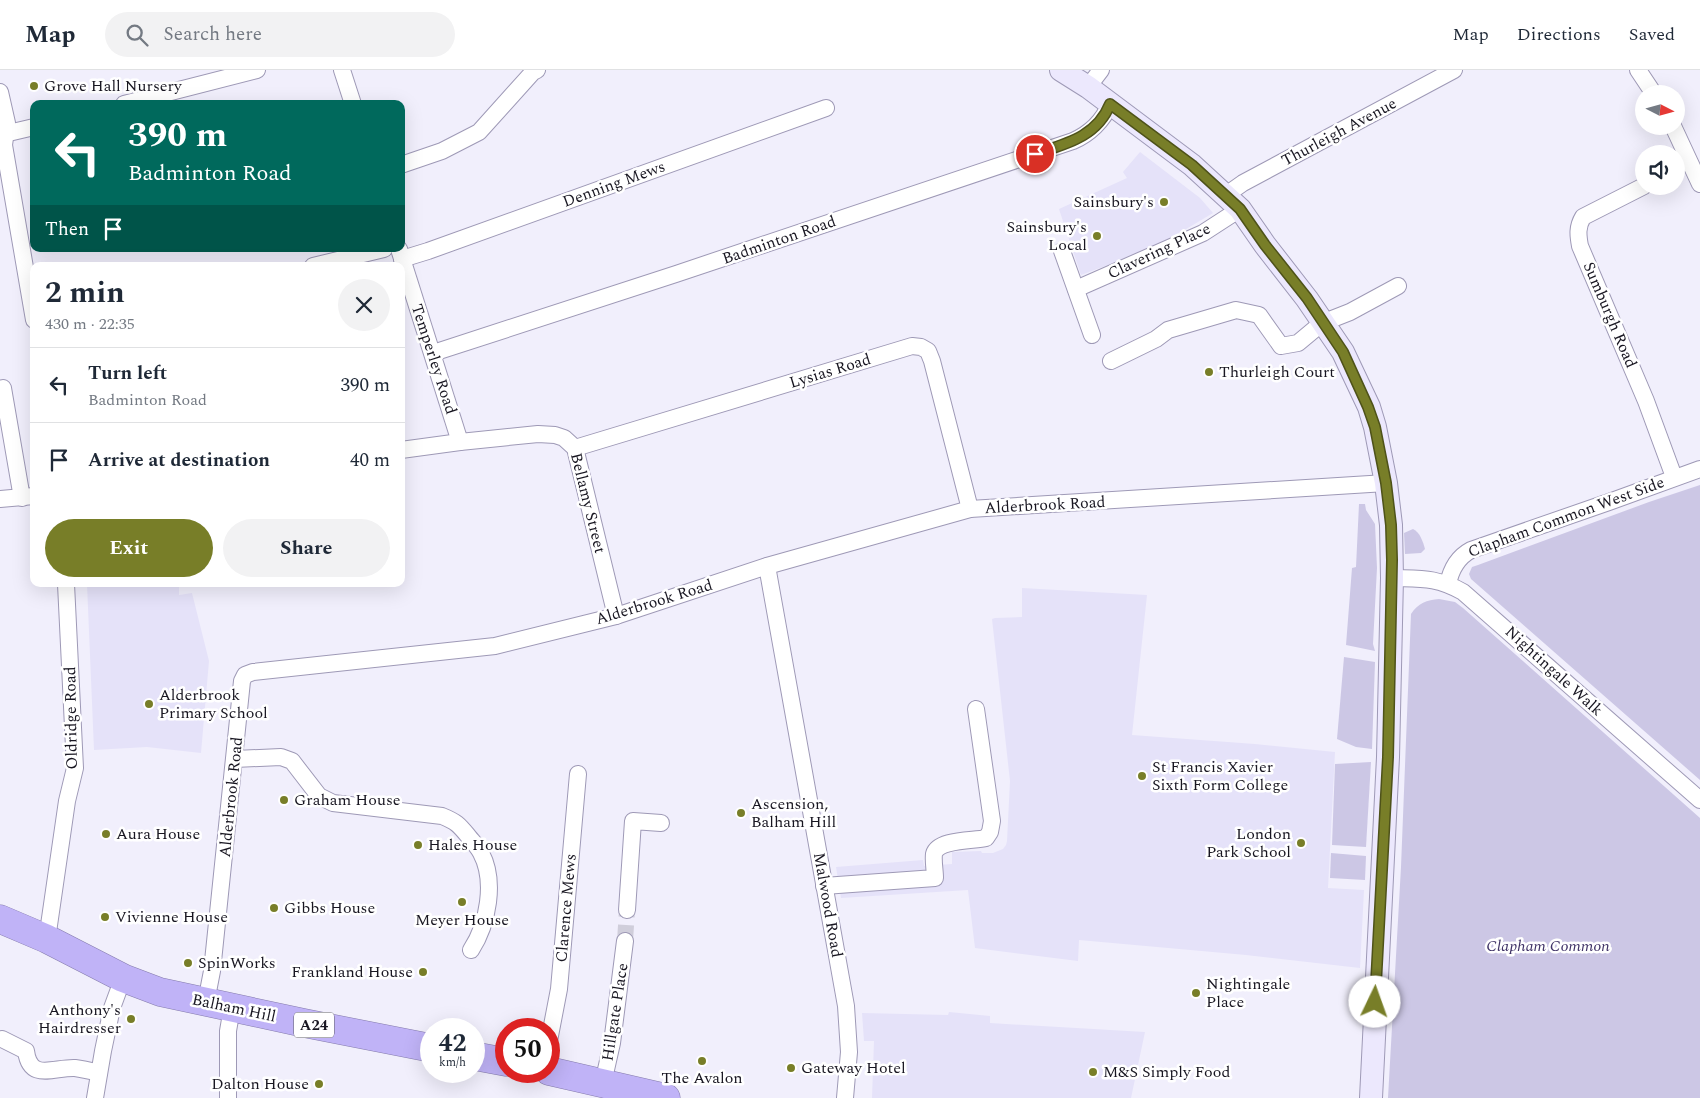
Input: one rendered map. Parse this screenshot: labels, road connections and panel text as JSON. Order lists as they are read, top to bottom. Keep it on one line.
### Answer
{"streets":{"highway":["Balham Hill","A24"],"street":["Thurleigh Avenue","Denning Mews","Badminton Road","Clavering Place","Sumburgh Road","Temperley Road","Lysias Road","Bellamy Street","Alderbrook Road","Clapham Common West Side","Nightingale Walk","Oldridge Road","Malwood Road","Clarence Mews","Hillgate Place"]},"crossings":[["Thurleigh Avenue","Clavering Place"],["Badminton Road","Temperley Road"],["Sumburgh Road","Clapham Common West Side"],["Temperley Road","Bellamy Street"],["Lysias Road","Bellamy Street"],["Lysias Road","Alderbrook Road"],["Bellamy Street","Alderbrook Road"],["Alderbrook Road","Malwood Road"],["Alderbrook Road","Balham Hill"],["Clapham Common West Side","Nightingale Walk"],["Oldridge Road","Balham Hill"],["Oldridge Road","A24"],["Balham Hill","A24"]],"parks":["Clapham Common"],"places":["Grove Hall Nursery","Sainsbury's","Sainsbury's Local","Thurleigh Court","Alderbrook Primary School","St Francis Xavier Sixth Form College","Graham House","Ascension, Balham Hill","Aura House","London Park School","Hales House","Meyer House","Gibbs House","Vivienne House","SpinWorks","Frankland House","Nightingale Place","Anthony's Hairdresser","The Avalon","Gateway Hotel","M&S Simply Food","Dalton House"],"north":"right","page":{"header":"Map","search":"Search here","nav":["Map","Directions","Saved"],"turn":["390 m","Badminton Road"],"then":"Then","heading":["2 min","430 m · 22:35"],"list":[{"name":"Turn left","note":"Badminton Road","value":"390 m"},{"name":"Arrive at destination","value":"40 m"}],"buttons":["Exit","Share"],"speed":"42 km/h","limit":"50"}}
